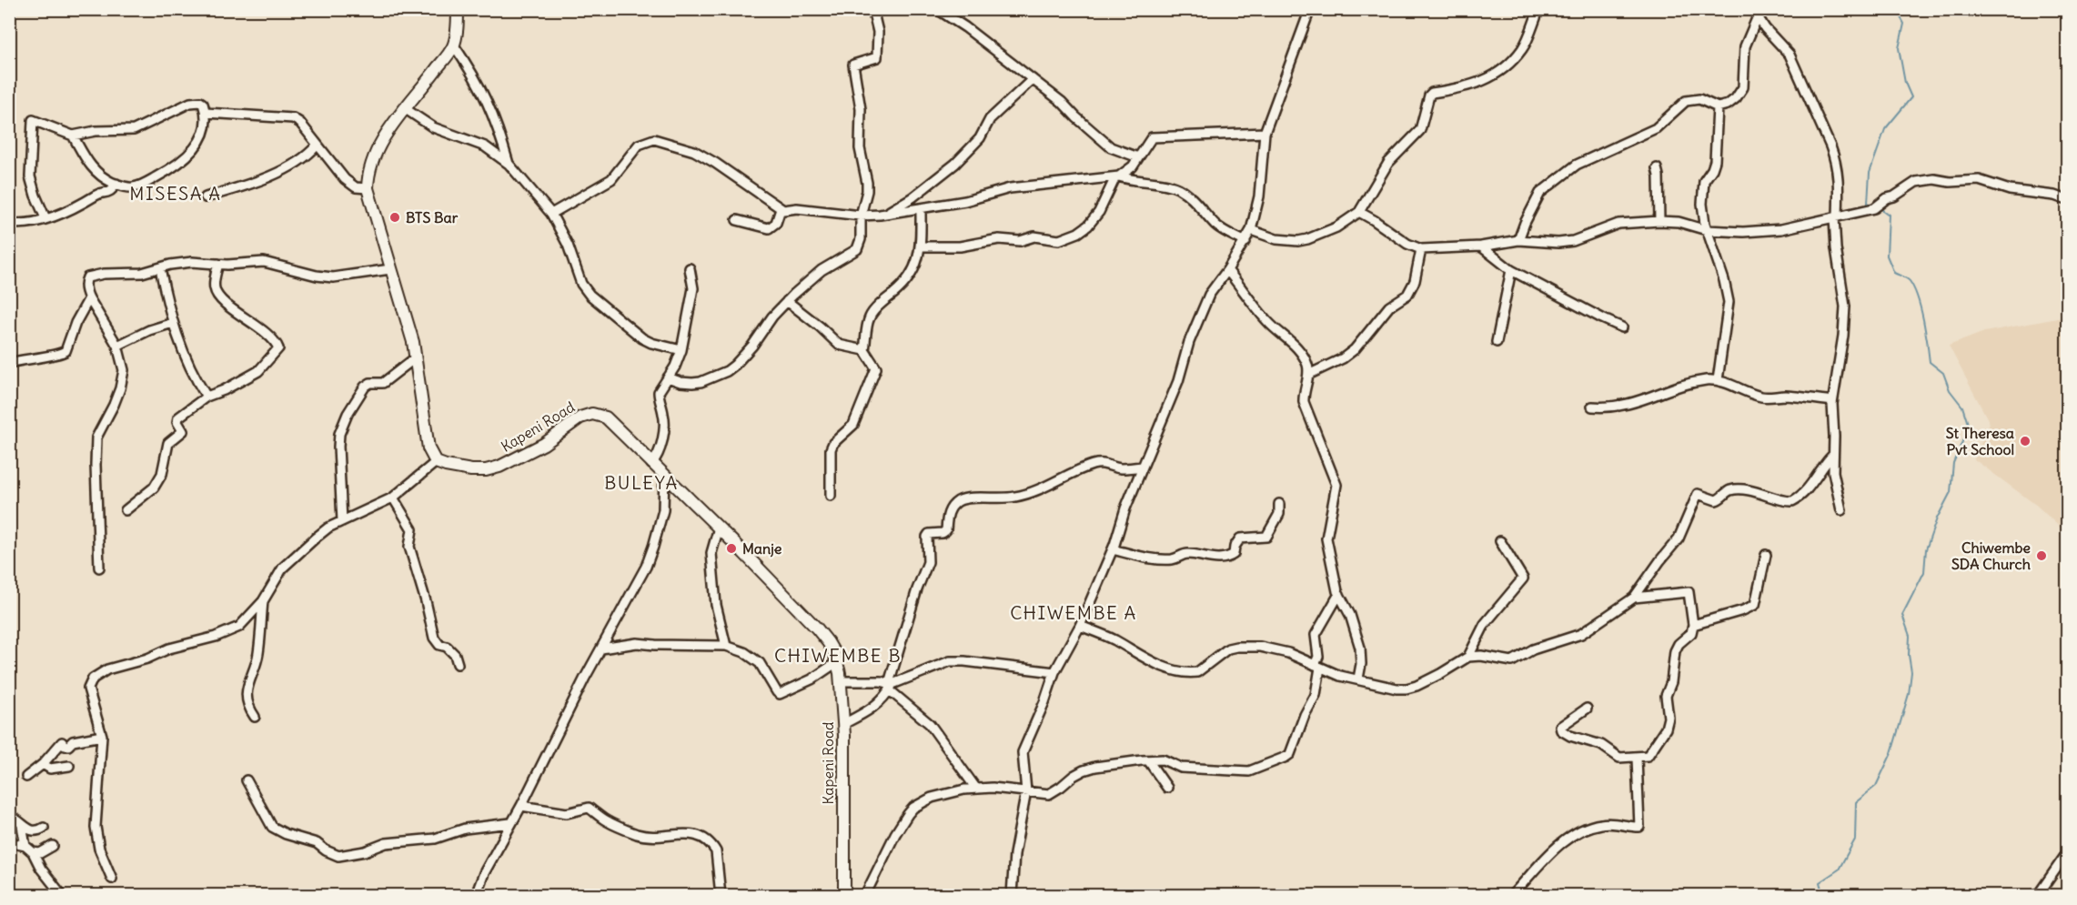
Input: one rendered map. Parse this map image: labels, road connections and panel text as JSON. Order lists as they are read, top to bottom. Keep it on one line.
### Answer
{"streets":{"main road":["Kapeni Road"]},"districts":["MISESA A","BULEYA","CHIWEMBE A","CHIWEMBE B"],"places":["BTS Bar","St Theresa Pvt School","Manje","Chiwembe SDA Church"]}
